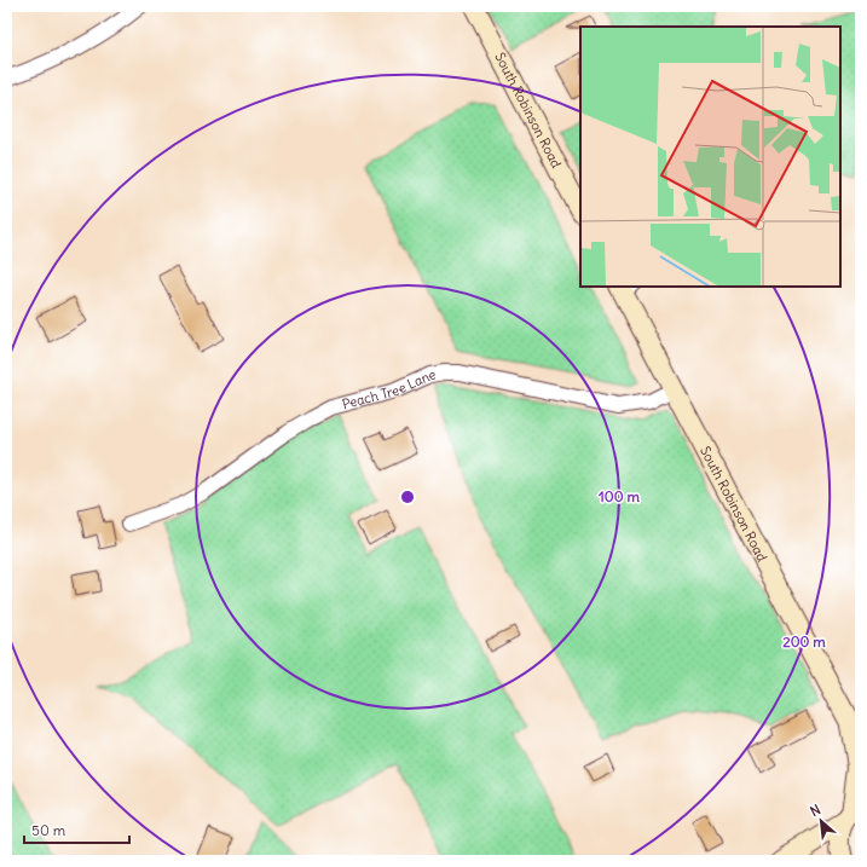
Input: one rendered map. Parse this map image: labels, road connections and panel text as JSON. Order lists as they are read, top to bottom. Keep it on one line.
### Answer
{"streets":{"street":["South Robinson Road","Peach Tree Lane"]},"crossings":[["South Robinson Road","Peach Tree Lane"]],"scale_bar":"50 m","north":"top left","rings":["100 m","200 m"]}
